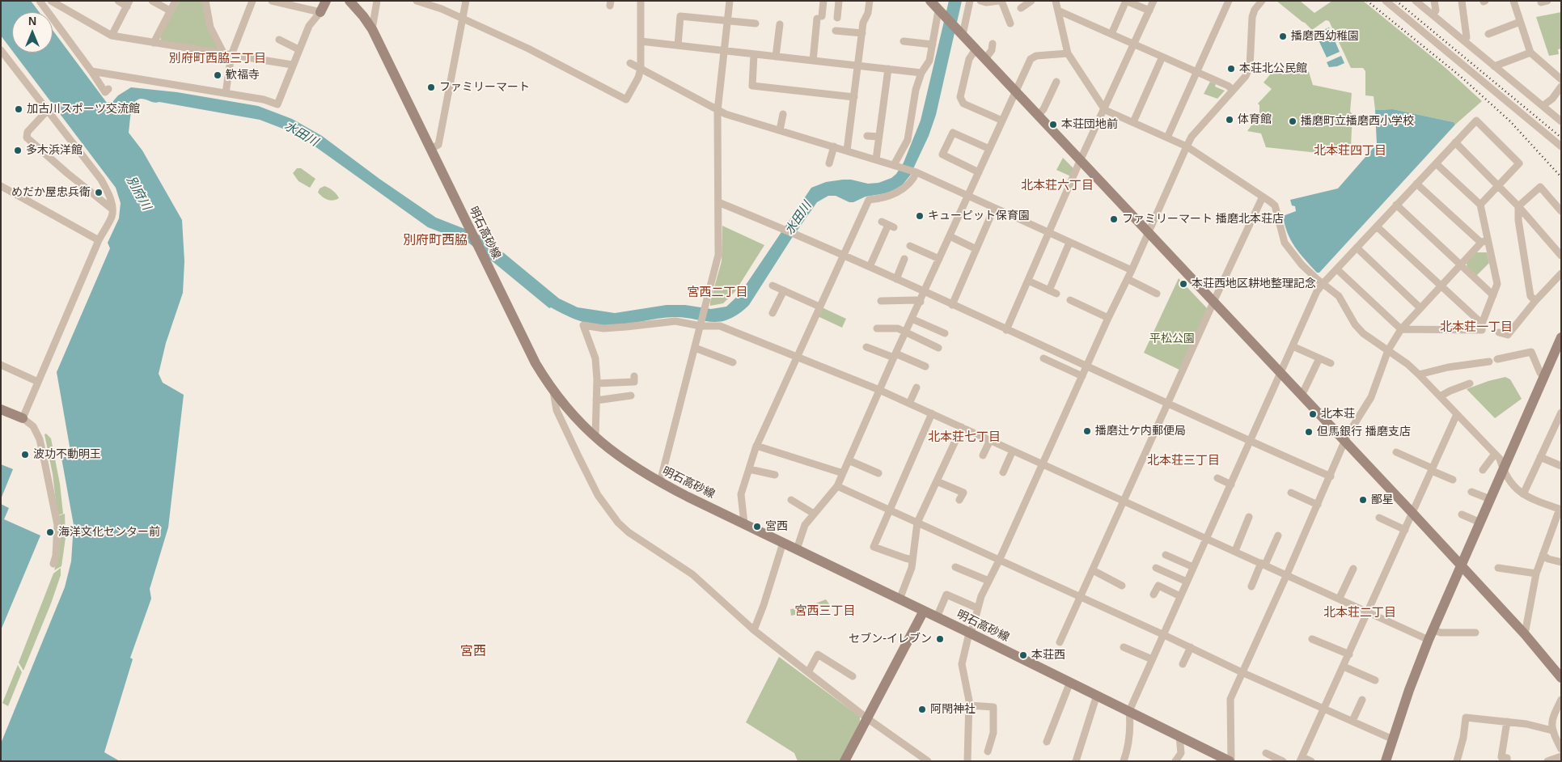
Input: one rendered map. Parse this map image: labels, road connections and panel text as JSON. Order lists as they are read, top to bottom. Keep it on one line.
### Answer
{"streets":{"street":["明石高砂線"]},"districts":["別府町西脇三丁目","北本荘四丁目","北本荘六丁目","別府町西脇","宮西二丁目","北本荘一丁目","北本荘七丁目","北本荘三丁目","宮西三丁目","北本荘二丁目","宮西"],"water":["水田川","別府川"],"parks":["平松公園"],"places":["播磨西幼稚園","本荘北公民館","歓福寺","ファミリーマート","加古川スポーツ交流館","体育館","播磨町立播磨西小学校","本荘団地前","多木浜洋館","めだか屋忠兵衛","キューピット保育園","ファミリーマート 播磨北本荘店","本荘西地区耕地整理記念","北本荘","播磨辻ケ内郵便局","但馬銀行 播磨支店","波功不動明王","鄙星","宮西","海洋文化センター前","セブン-イレブン","本荘西","阿閇神社"],"north":"top"}
